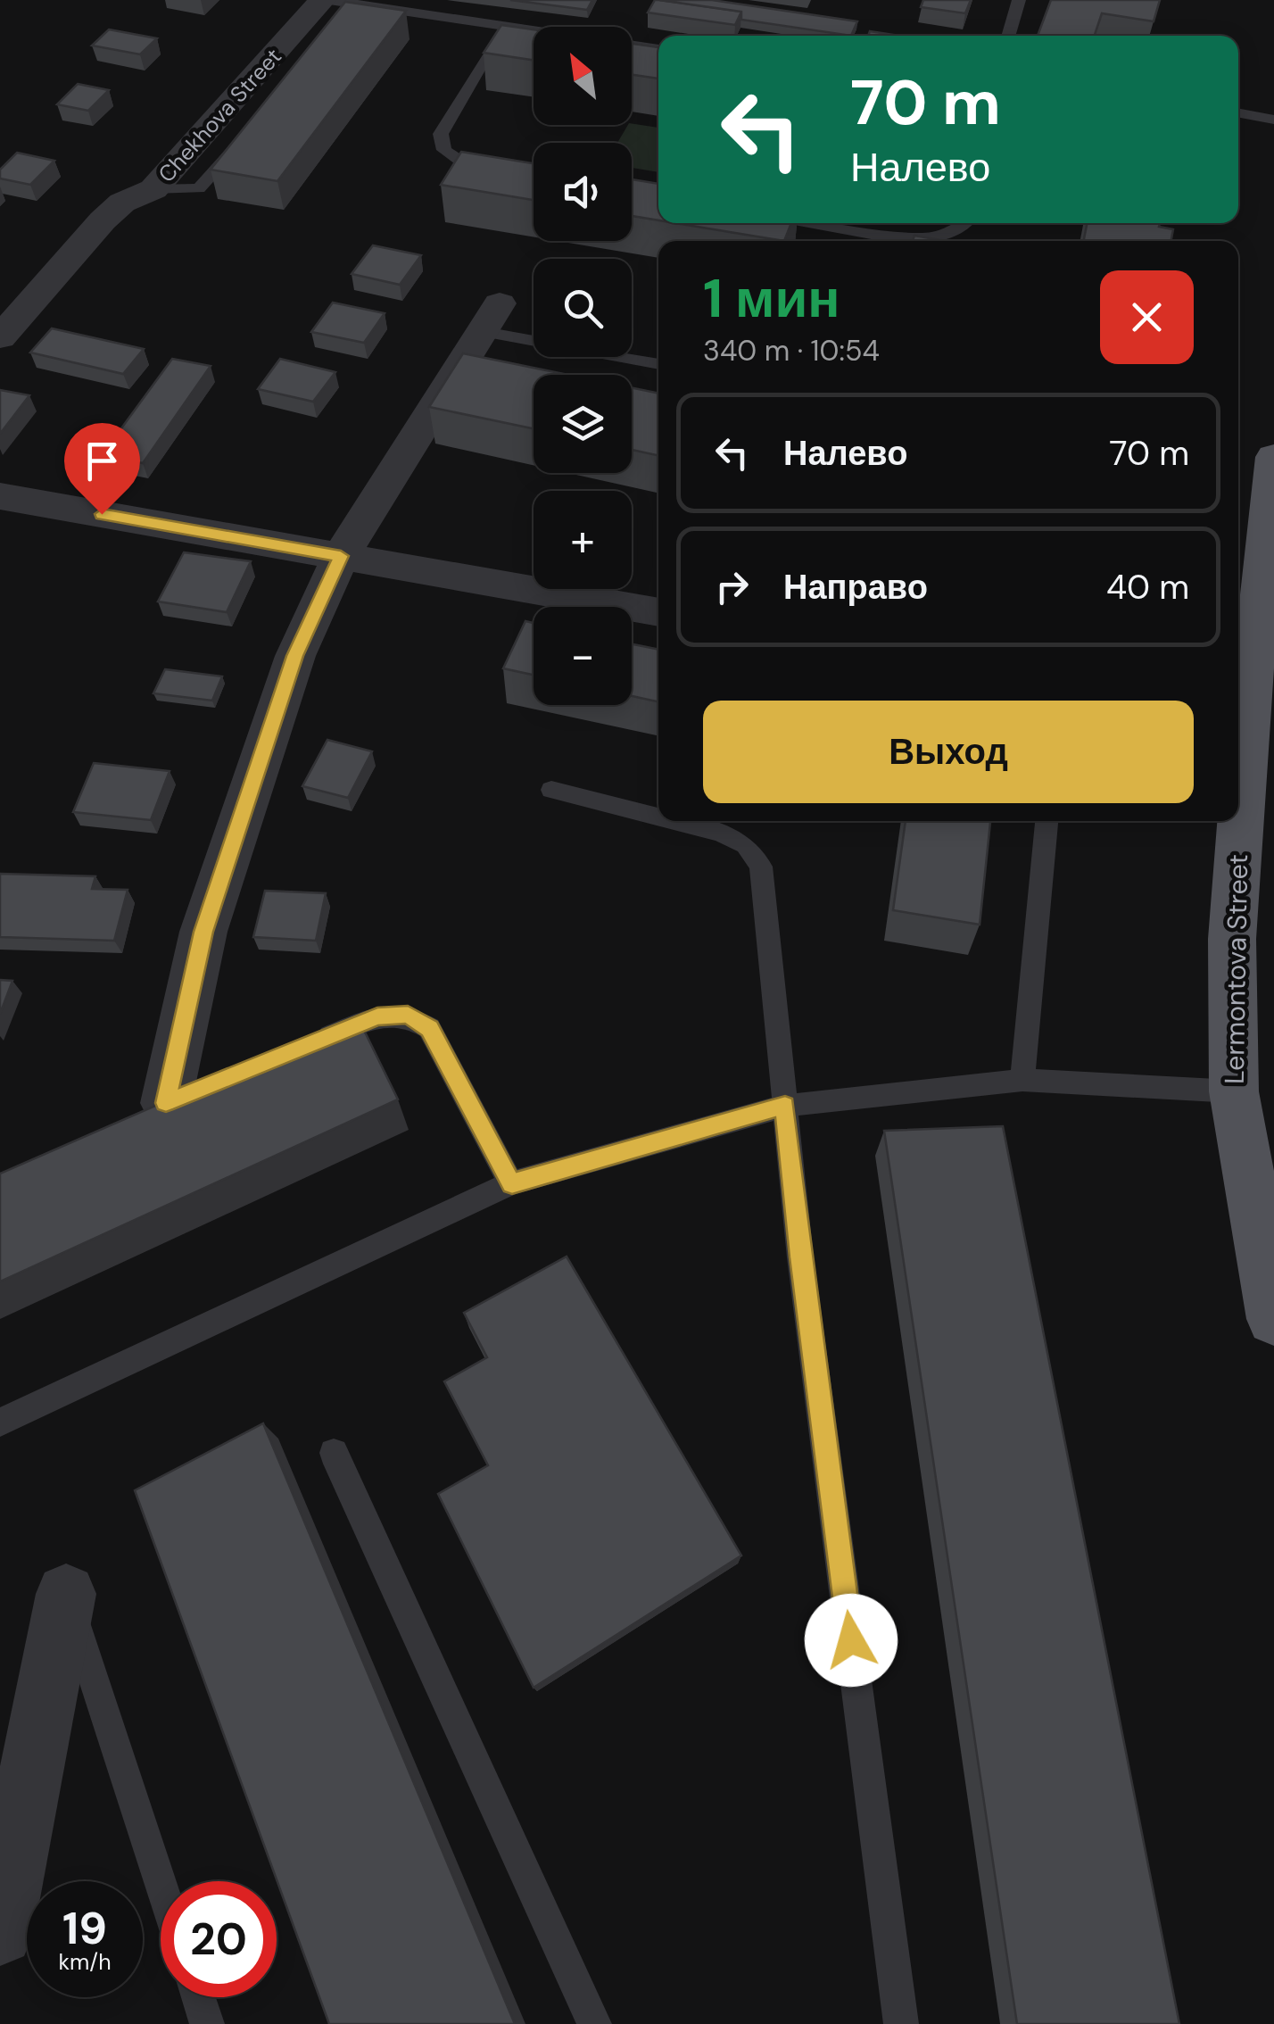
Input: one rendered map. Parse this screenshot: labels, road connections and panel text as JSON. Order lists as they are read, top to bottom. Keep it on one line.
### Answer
{"streets":{"main road":["Lermontova Street"],"street":["Chekhova Street"]},"north":"top left","page":{"map_buttons":["+","−"],"turn":["70 m","Налево"],"heading":["1 мин","340 m · 10:54"],"list":[{"name":"Налево","value":"70 m"},{"name":"Направо","value":"40 m"}],"buttons":"Выход","speed":"19 km/h","limit":"20"}}
